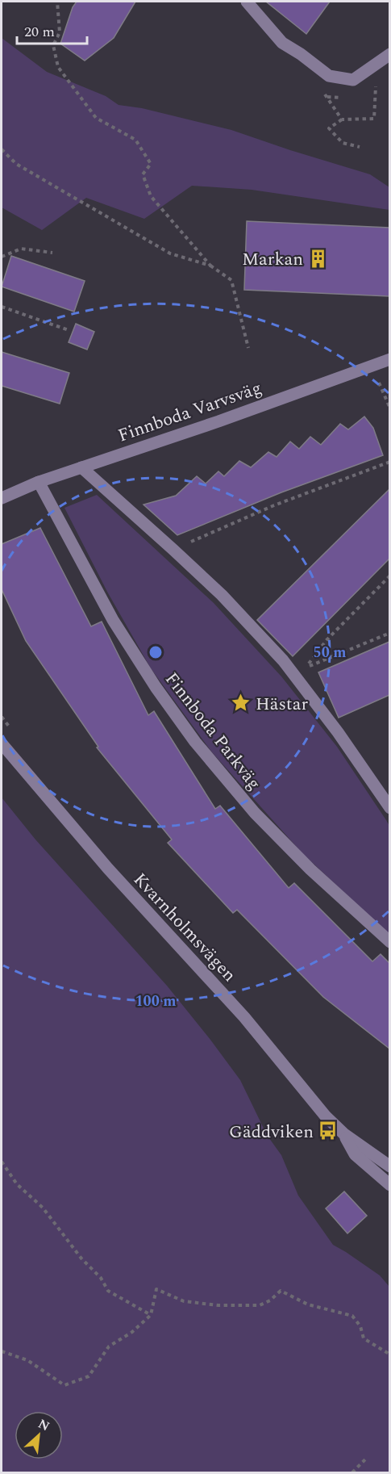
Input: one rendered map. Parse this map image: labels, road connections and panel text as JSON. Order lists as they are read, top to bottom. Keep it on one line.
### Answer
{"streets":{"street":["Finnboda Varvsväg","Finnboda Parkväg","Kvarnholmsvägen"]},"crossings":[["Finnboda Varvsväg","Finnboda Parkväg"]],"places":{"building":["Markan"],"place":["Hästar"],"bus stop":["Gäddviken"]},"scale_bar":"20 m","north":"top right","rings":["50 m","100 m"]}
